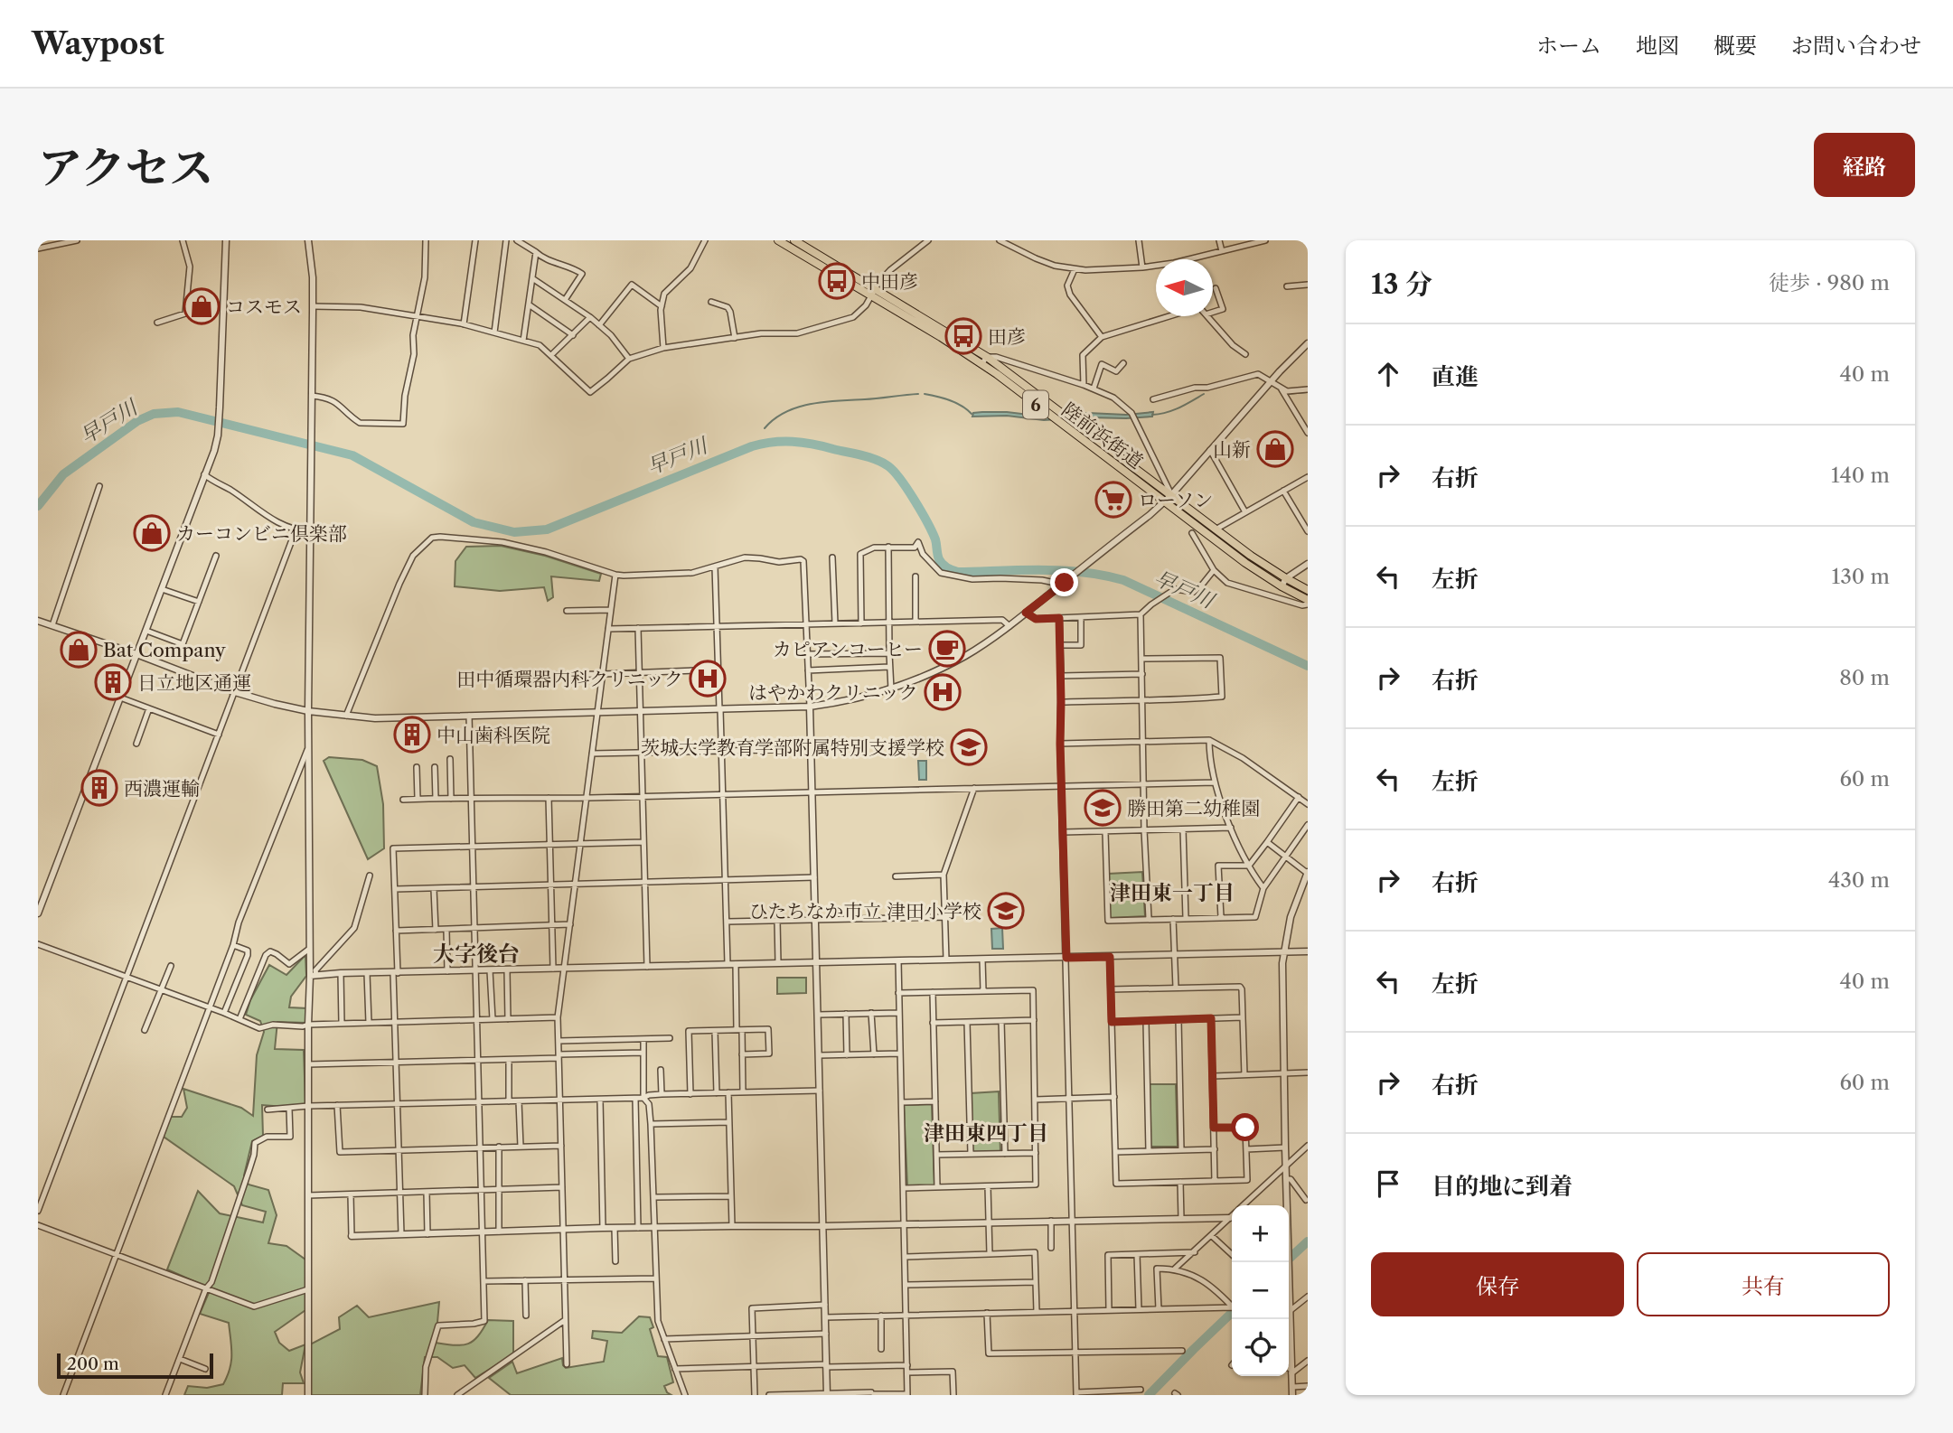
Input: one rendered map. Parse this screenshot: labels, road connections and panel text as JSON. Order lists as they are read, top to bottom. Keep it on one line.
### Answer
{"streets":{"highway":["6","陸前浜街道"]},"districts":["津田東一丁目","大字後台","津田東四丁目"],"water":["早戸川"],"places":{"bus stop":["中田彦","田彦"],"shop":["コスモス","山新","カーコンビニ倶楽部","Bat Company"],"supermarket":["ローソン"],"cafe":["カピアンコーヒー"],"hospital":["田中循環器内科クリニック","はやかわクリニック"],"building":["日立地区通運","中山歯科医院","西濃運輸"],"school or university":["茨城大学教育学部附属特別支援学校","勝田第二幼稚園","ひたちなか市立 津田小学校"]},"scale_bar":"200 m","north":"left","page":{"header":"Waypost","nav":["ホーム","地図","概要","お問い合わせ"],"title":"アクセス","buttons":["経路",["保存","共有"]],"heading":["13 分","徒歩 · 980 m"],"list":[["直進","40 m"],["右折","140 m"],["左折","130 m"],["右折","80 m"],["左折","60 m"],["右折","430 m"],["左折","40 m"],["右折","60 m"],"目的地に到着"],"map_buttons":["+","−"],"scale":"200 m"}}
